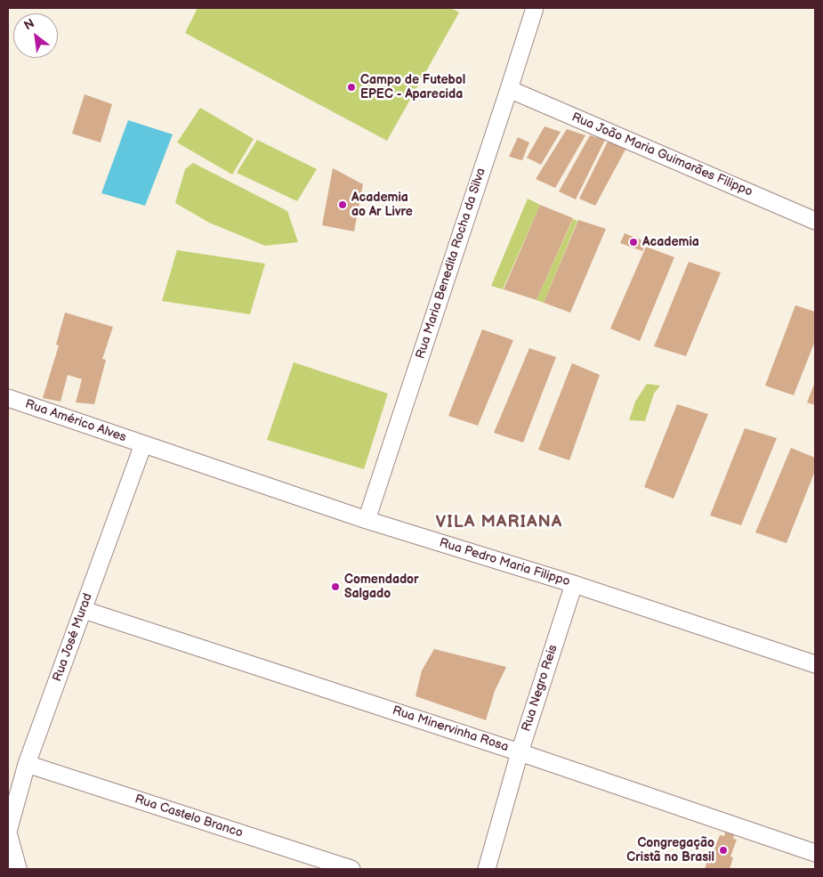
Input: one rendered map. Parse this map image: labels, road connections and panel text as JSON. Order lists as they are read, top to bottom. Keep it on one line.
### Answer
{"streets":{"street":["Rua João Maria Guimarães Filippo","Rua Maria Benedita Rocha da Silva","Rua Américo Alves","Rua Pedro Maria Filippo","Rua José Murad","Rua Negro Reis","Rua Minervinha Rosa","Rua Castelo Branco"]},"crossings":[["Rua João Maria Guimarães Filippo","Rua Maria Benedita Rocha da Silva"],["Rua Maria Benedita Rocha da Silva","Rua Pedro Maria Filippo"],["Rua Américo Alves","Rua Pedro Maria Filippo"],["Rua Américo Alves","Rua José Murad"],["Rua Pedro Maria Filippo","Rua José Murad"],["Rua Pedro Maria Filippo","Rua Negro Reis"],["Rua José Murad","Rua Minervinha Rosa"],["Rua José Murad","Rua Castelo Branco"],["Rua Negro Reis","Rua Minervinha Rosa"]],"districts":["VILA MARIANA"],"places":["Campo de Futebol EPEC - Aparecida","Academia ao Ar Livre","Academia","Comendador Salgado","Congregação Cristã no Brasil"],"north":"top left"}
